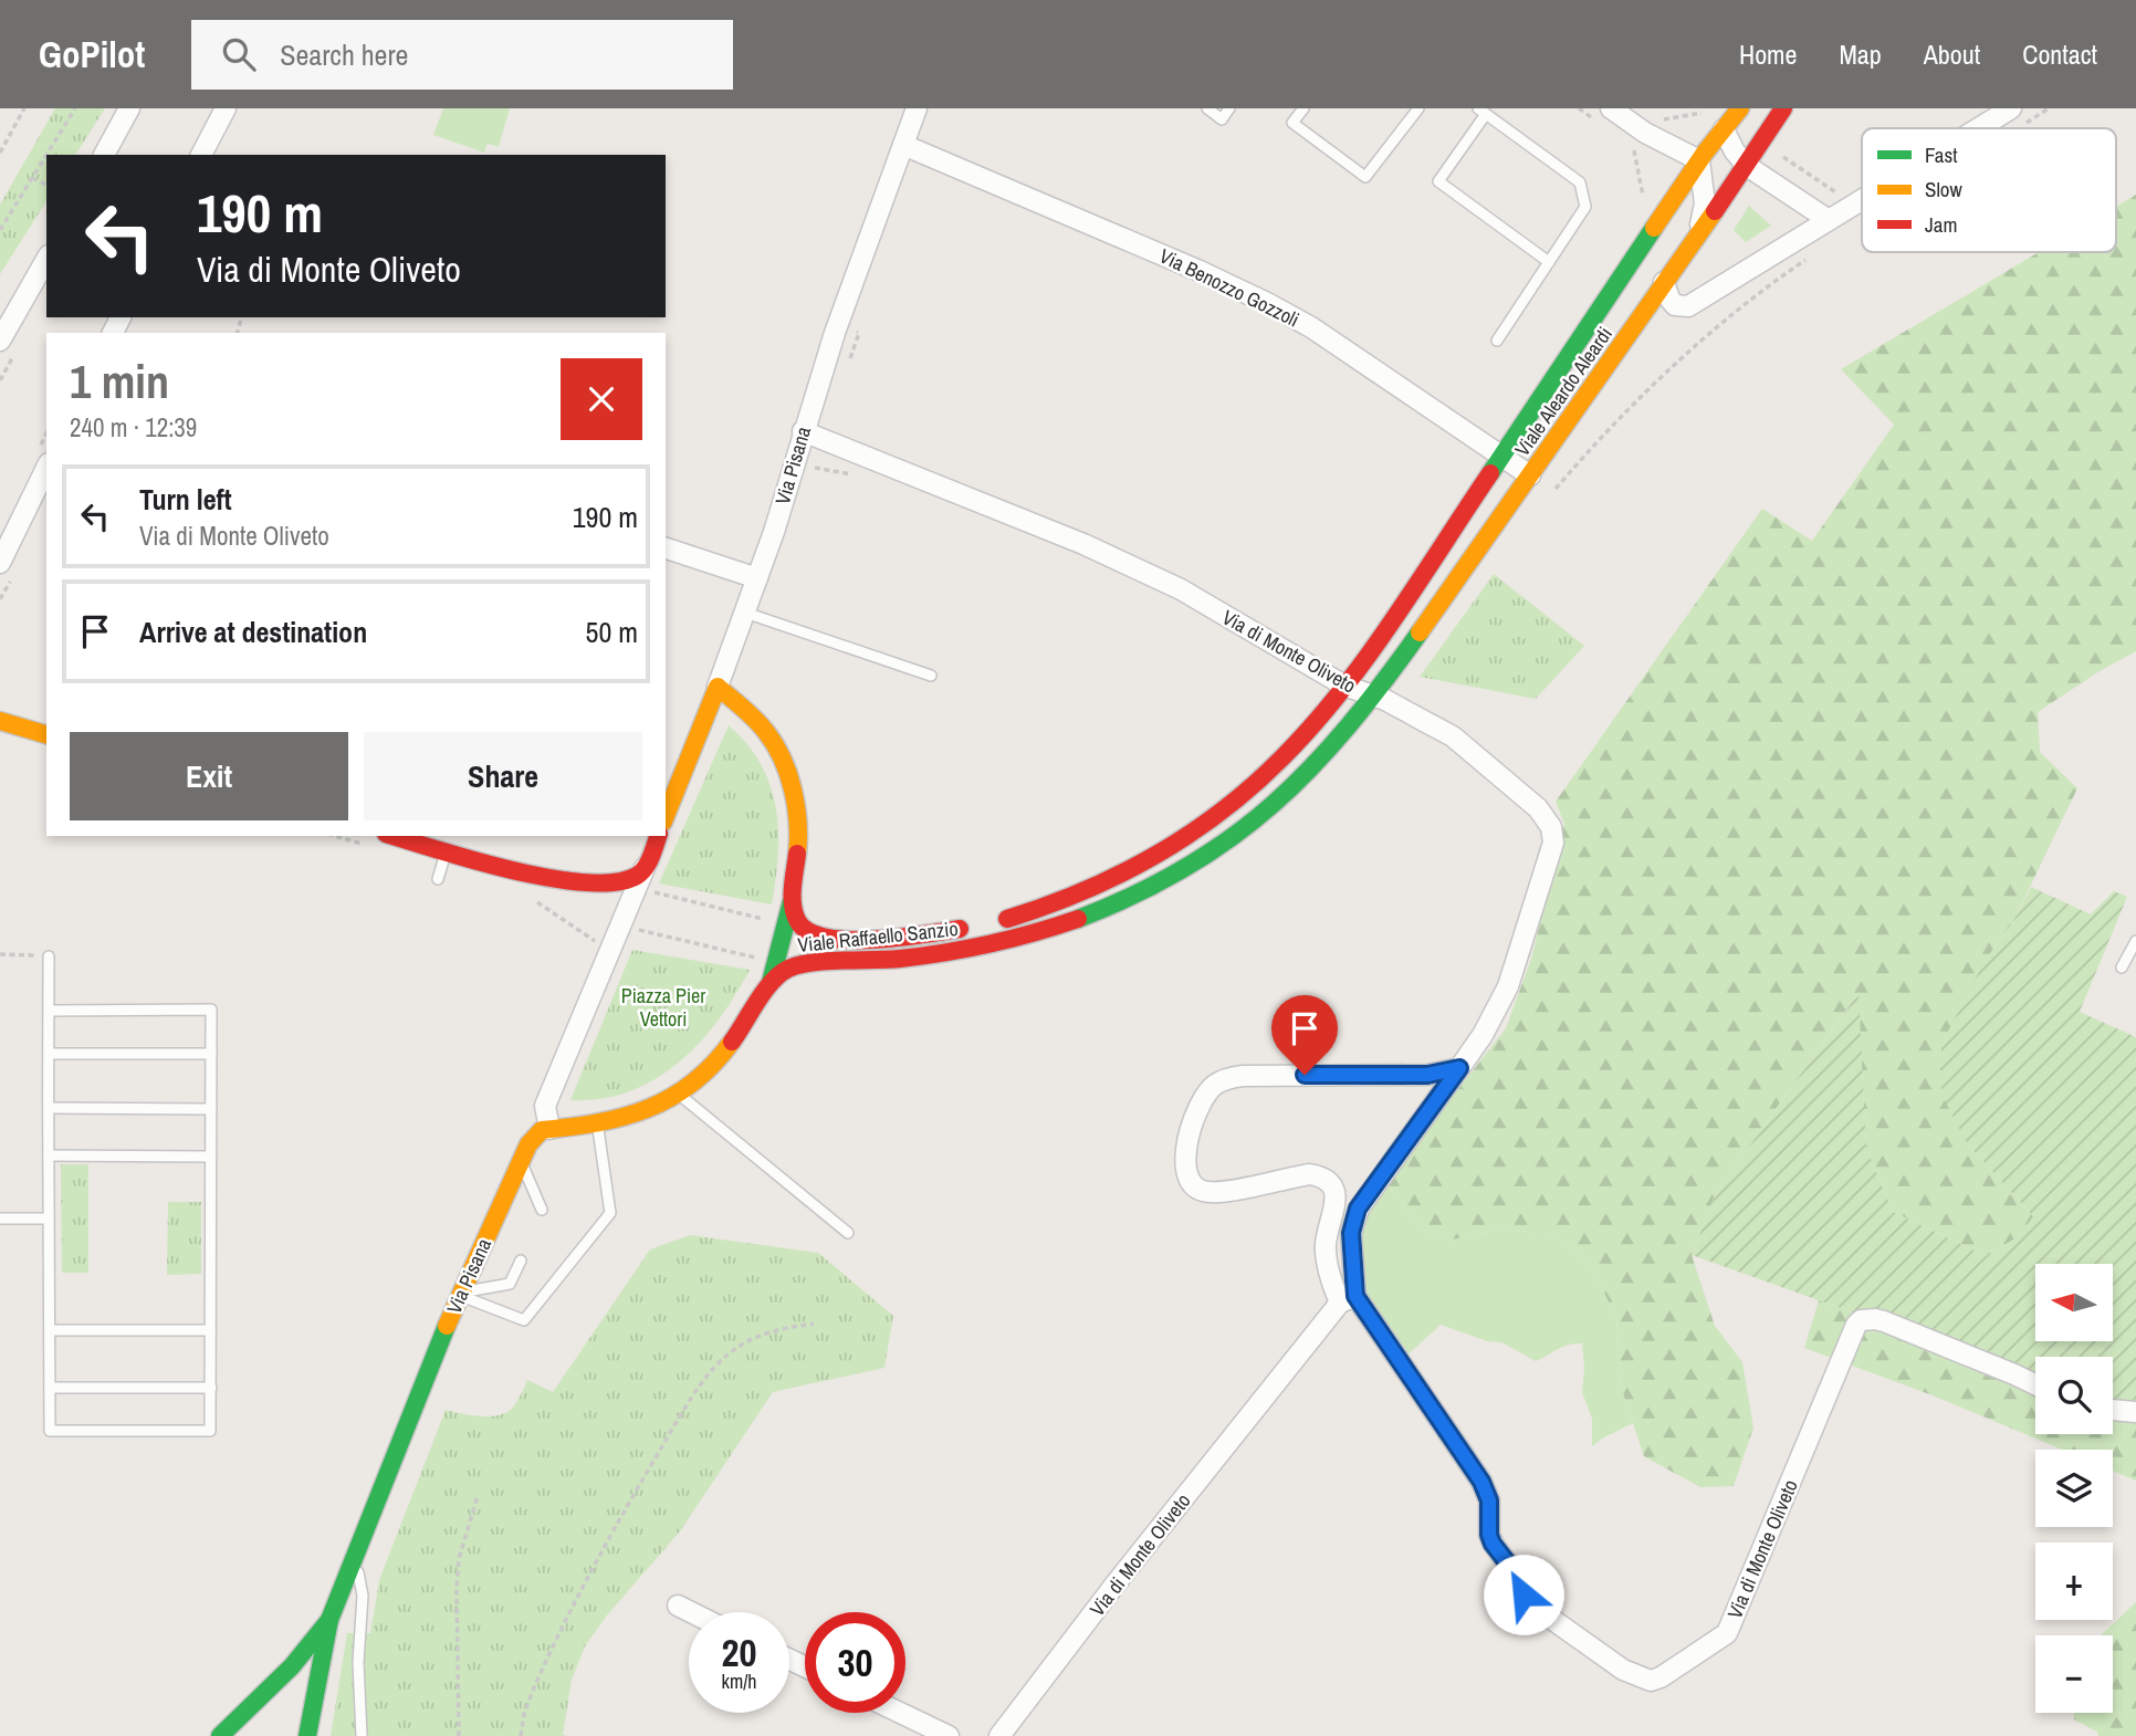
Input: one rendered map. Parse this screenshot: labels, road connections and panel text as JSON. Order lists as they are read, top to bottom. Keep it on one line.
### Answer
{"streets":{"main road":["Viale Aleardo Aleardi","Via Pisana","Viale Raffaello Sanzio"],"street":["Via Benozzo Gozzoli","Via di Monte Oliveto"]},"crossings":[["Via Benozzo Gozzoli","Viale Aleardo Aleardi"],["Via Benozzo Gozzoli","Via Pisana"],["Viale Aleardo Aleardi","Via di Monte Oliveto"],["Viale Aleardo Aleardi","Viale Raffaello Sanzio"],["Via Pisana","Via di Monte Oliveto"],["Via di Monte Oliveto","Viale Raffaello Sanzio"]],"parks":["Piazza Pier Vettori"],"legend":["Fast","Slow","Jam"],"north":"left","page":{"header":"GoPilot","search":"Search here","nav":["Home","Map","About","Contact"],"turn":["190 m","Via di Monte Oliveto"],"heading":["1 min","240 m · 12:39"],"list":[{"name":"Turn left","note":"Via di Monte Oliveto","value":"190 m"},{"name":"Arrive at destination","value":"50 m"}],"buttons":["Exit","Share"],"map_buttons":["+","−"],"speed":"20 km/h","limit":"30"}}
